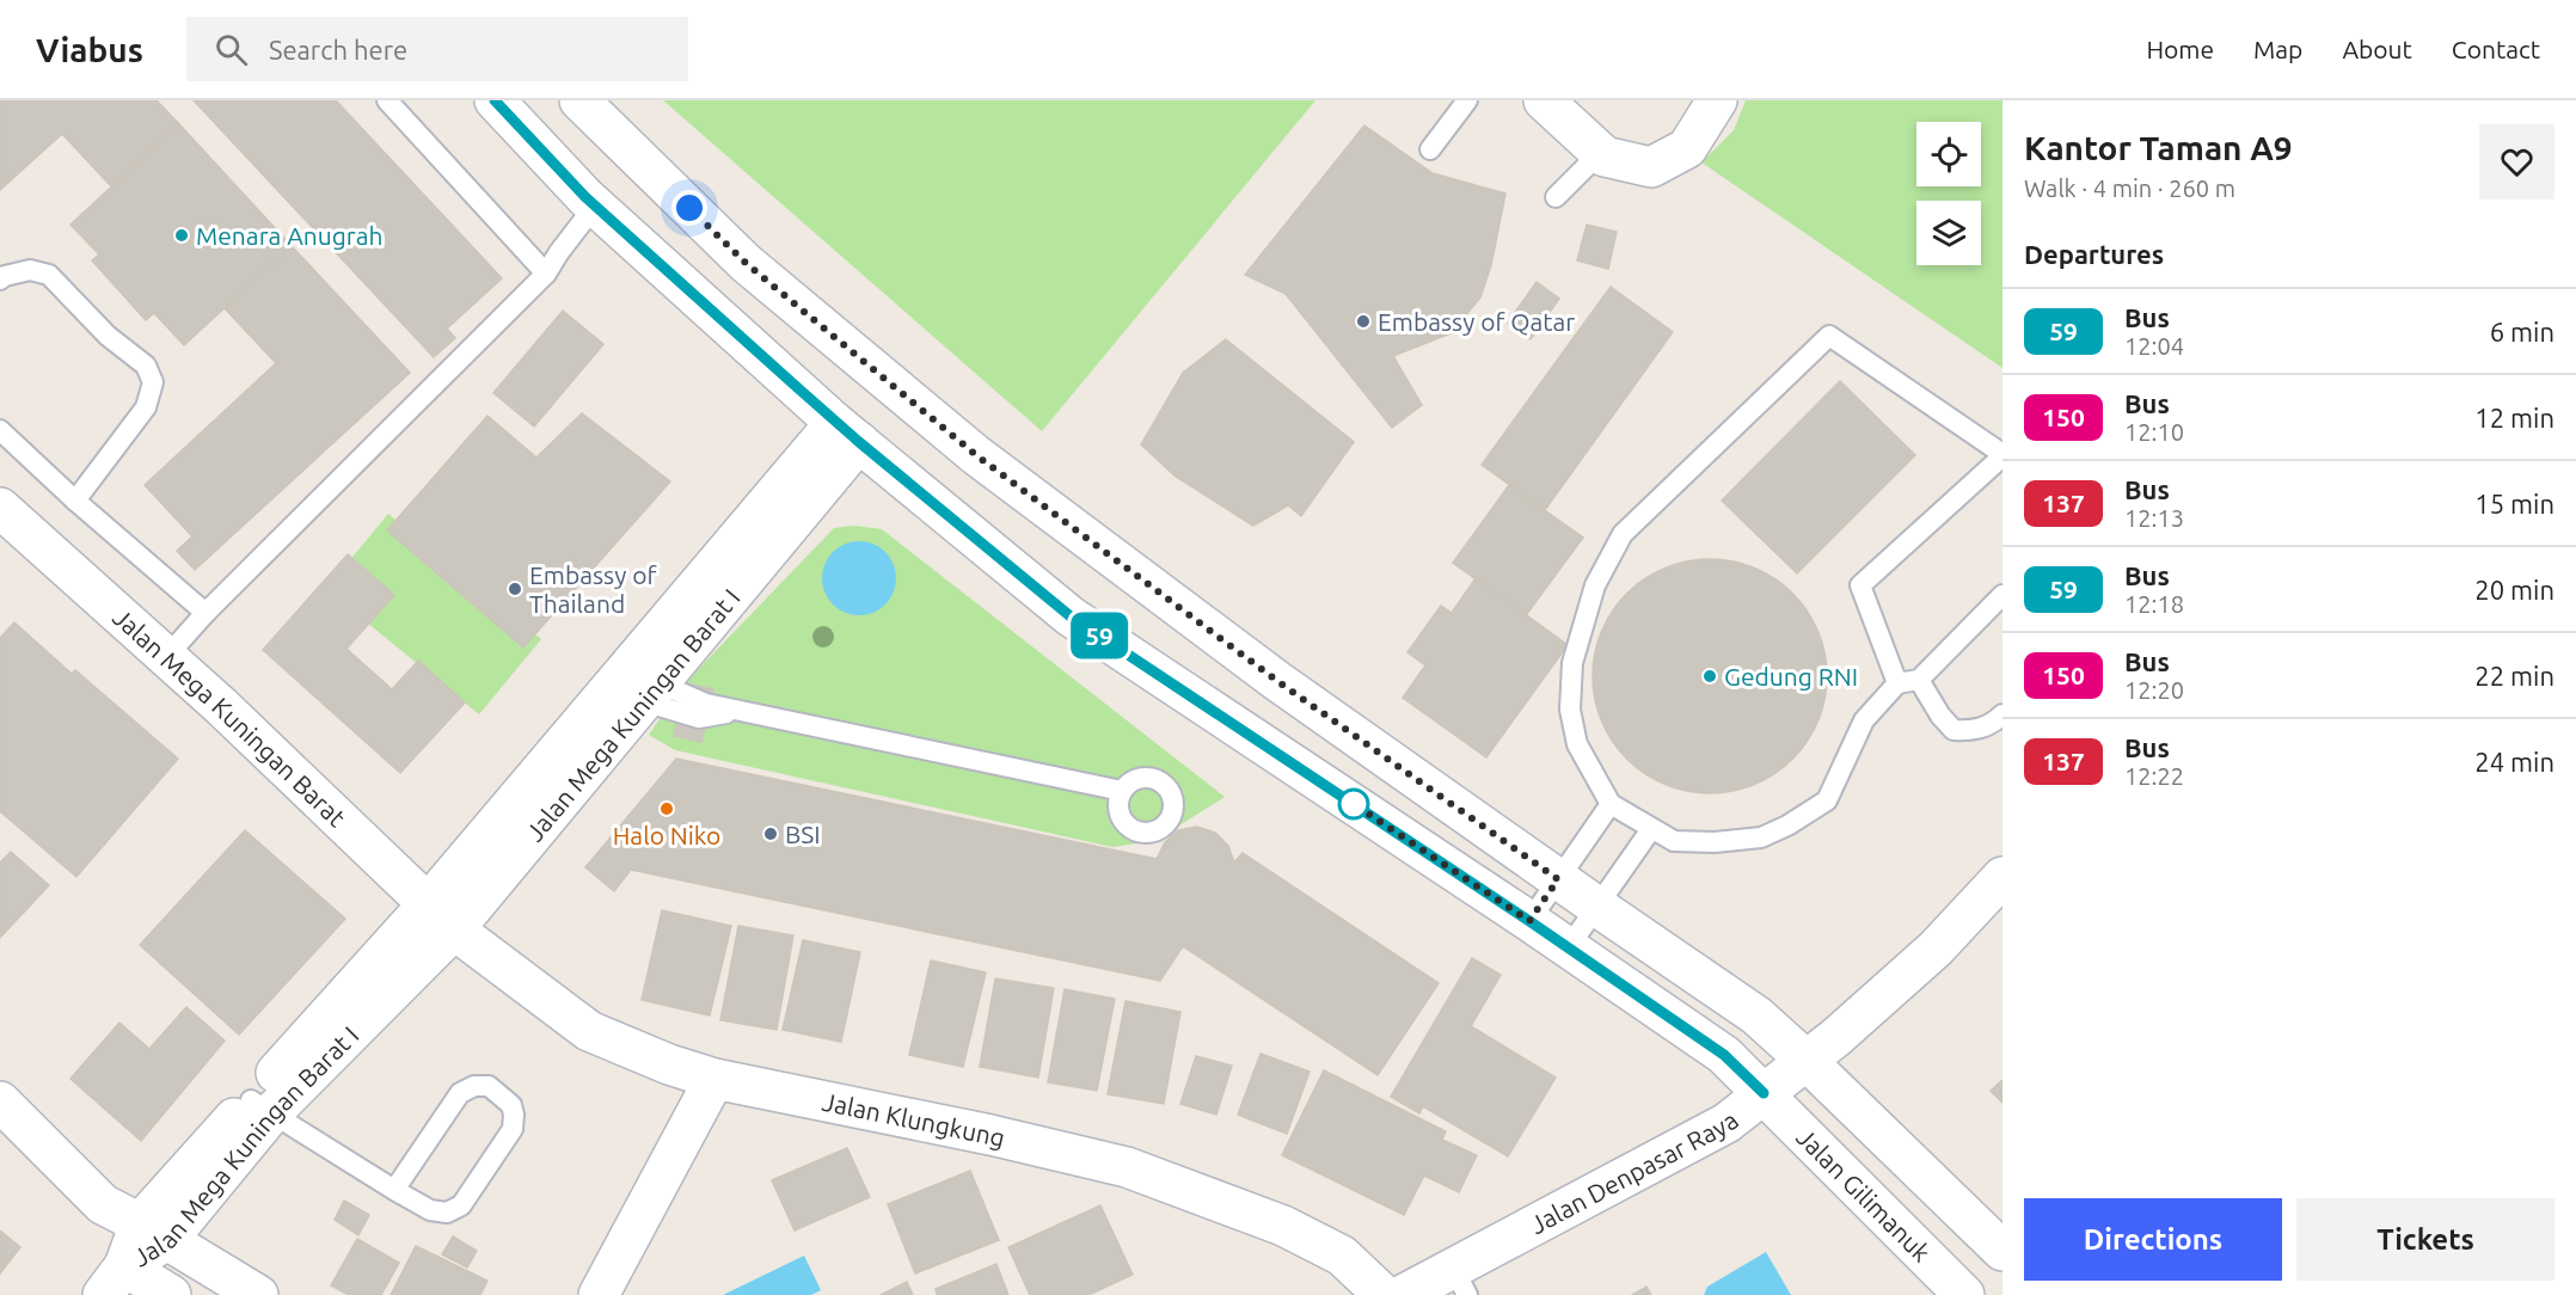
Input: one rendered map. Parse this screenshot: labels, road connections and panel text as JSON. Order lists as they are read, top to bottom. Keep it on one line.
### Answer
{"streets":{"street":["Jalan Mega Kuningan Barat I","Jalan Mega Kuningan Barat","Jalan Klungkung","Jalan Denpasar Raya","Jalan Gilimanuk"]},"crossings":[["Jalan Mega Kuningan Barat I","Jalan Mega Kuningan Barat"],["Jalan Mega Kuningan Barat I","Jalan Klungkung"],["Jalan Mega Kuningan Barat I","Jalan Gilimanuk"],["Jalan Mega Kuningan Barat","Jalan Klungkung"],["Jalan Denpasar Raya","Jalan Gilimanuk"]],"places":["Menara Anugrah","Embassy of Qatar","Embassy of Thailand","Gedung RNI","Halo Niko","BSI"],"lines":["bus line 59"],"page":{"header":"Viabus","search":"Search here","nav":["Home","Map","About","Contact"],"on_map":"59","heading":[["Kantor Taman A9","Walk · 4 min · 260 m"],"Departures"],"list":[{"mark":"59","name":"Bus","note":"12:04","value":"6 min"},{"mark":"150","name":"Bus","note":"12:10","value":"12 min"},{"mark":"137","name":"Bus","note":"12:13","value":"15 min"},{"mark":"59","name":"Bus","note":"12:18","value":"20 min"},{"mark":"150","name":"Bus","note":"12:20","value":"22 min"},{"mark":"137","name":"Bus","note":"12:22","value":"24 min"}],"buttons":["Directions","Tickets"]}}
